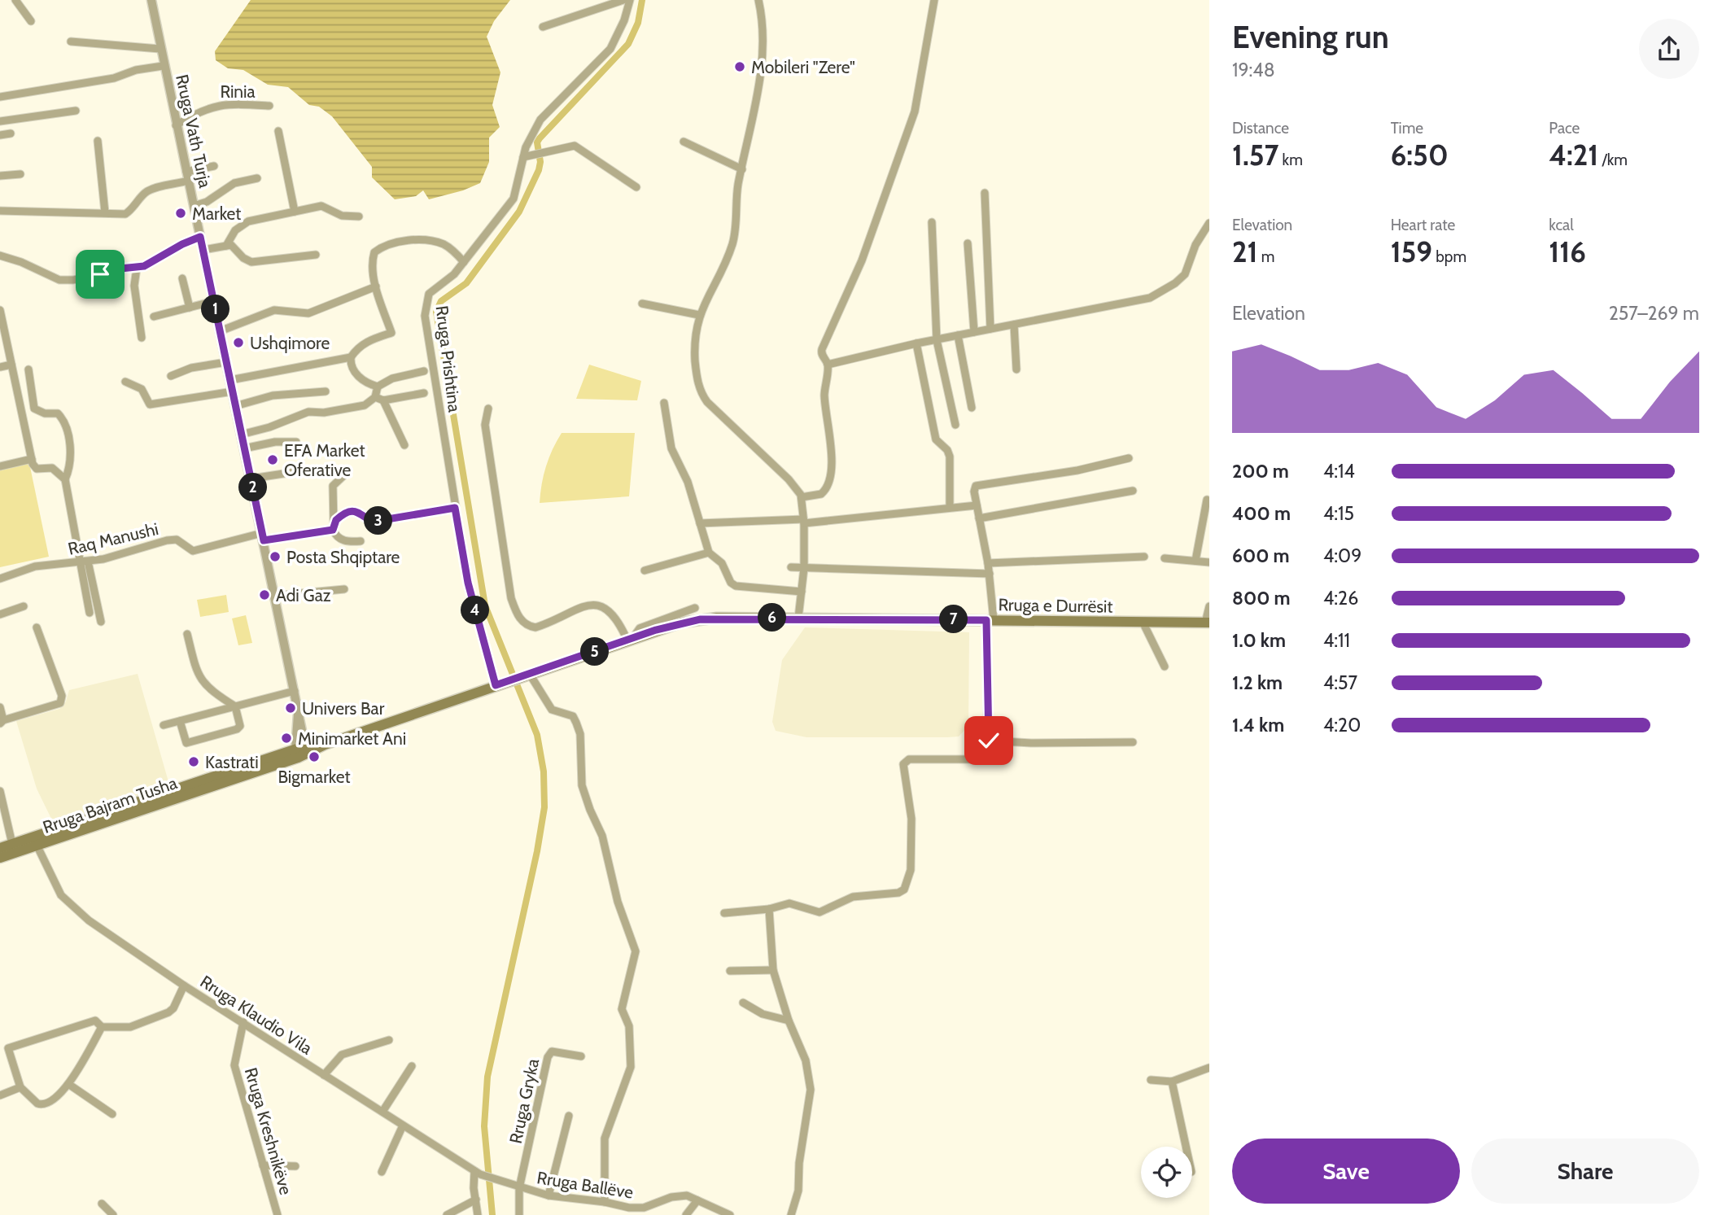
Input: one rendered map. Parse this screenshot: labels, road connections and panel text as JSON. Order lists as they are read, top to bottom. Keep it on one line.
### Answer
{"streets":{"main road":["Rruga e Durrësit","Rruga Bajram Tusha"],"street":["Rinia","Rruga Vath Turja","Rruga Prishtina","Raq Manushi","Rruga Klaudio Vila","Rruga Gryka","Rruga Kreshnikëve","Rruga Ballëve"]},"crossings":[["Rinia","Rruga Vath Turja"],["Rruga Vath Turja","Raq Manushi"],["Rruga Vath Turja","Rruga Bajram Tusha"],["Rruga Prishtina","Raq Manushi"],["Rruga Prishtina","Rruga e Durrësit"],["Rruga Prishtina","Rruga Bajram Tusha"],["Rruga e Durrësit","Rruga Bajram Tusha"],["Rruga Bajram Tusha","Rruga Klaudio Vila"],["Rruga Klaudio Vila","Rruga Kreshnikëve"],["Rruga Klaudio Vila","Rruga Ballëve"],["Rruga Gryka","Rruga Ballëve"]],"places":["Mobileri \"Zere\"","Market","Ushqimore","EFA Market Oferative","Posta Shqiptare","Adi Gaz","Univers Bar","Minimarket Ani","Bigmarket","Kastrati"],"page":{"heading":["Evening run","19:48"],"stats":[["Distance","1.57 km"],["Time","6:50"],["Pace","4:21 /km"],["Elevation","21 m"],["Heart rate","159 bpm"],["kcal","116"]],"chart":["Elevation","257–269 m"],"pins":["1","2","3","4","6","7","5"],"list":[{"name":"200 m","note":"4:14"},{"name":"400 m","note":"4:15"},{"name":"600 m","note":"4:09"},{"name":"800 m","note":"4:26"},{"name":"1.0 km","note":"4:11"},{"name":"1.2 km","note":"4:57"},{"name":"1.4 km","note":"4:20"}],"buttons":["Save","Share"]}}
